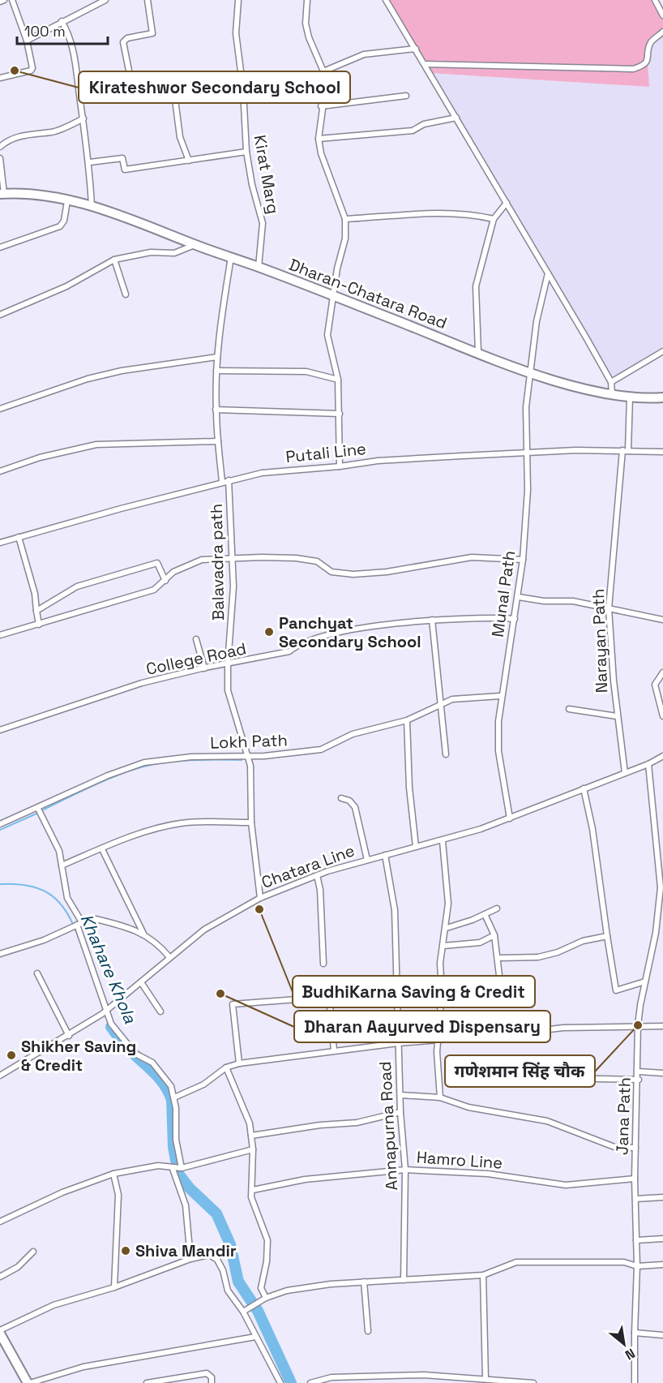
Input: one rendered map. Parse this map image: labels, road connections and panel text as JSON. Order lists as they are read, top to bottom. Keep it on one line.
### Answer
{"streets":{"main road":["Dharan-Chatara Road"],"street":["Kirat Marg","Putali Line","Balavadra path","Munal Path","Narayan Path","College Road","Lokh Path","Chatara Line","Jana Path","Annapurna Road","Hamro Line"]},"crossings":[["Kirat Marg","Dharan-Chatara Road"],["Dharan-Chatara Road","Munal Path"],["Dharan-Chatara Road","Narayan Path"],["Putali Line","Balavadra path"],["Putali Line","Munal Path"],["Putali Line","Narayan Path"],["Balavadra path","College Road"],["Balavadra path","Lokh Path"],["Balavadra path","Chatara Line"],["Munal Path","College Road"],["Munal Path","Lokh Path"],["Munal Path","Chatara Line"],["Narayan Path","Chatara Line"],["Chatara Line","Jana Path"],["Chatara Line","Annapurna Road"],["Jana Path","Hamro Line"],["Annapurna Road","Hamro Line"]],"water":["Khahare Khola"],"places":["Kirateshwor Secondary School","Panchyat Secondary School","BudhiKarna Saving & Credit","Dharan Aayurved Dispensary","गणेशमान सिंह चौक","Shikher Saving & Credit","Shiva Mandir"],"scale_bar":"100 m","north":"bottom right"}
